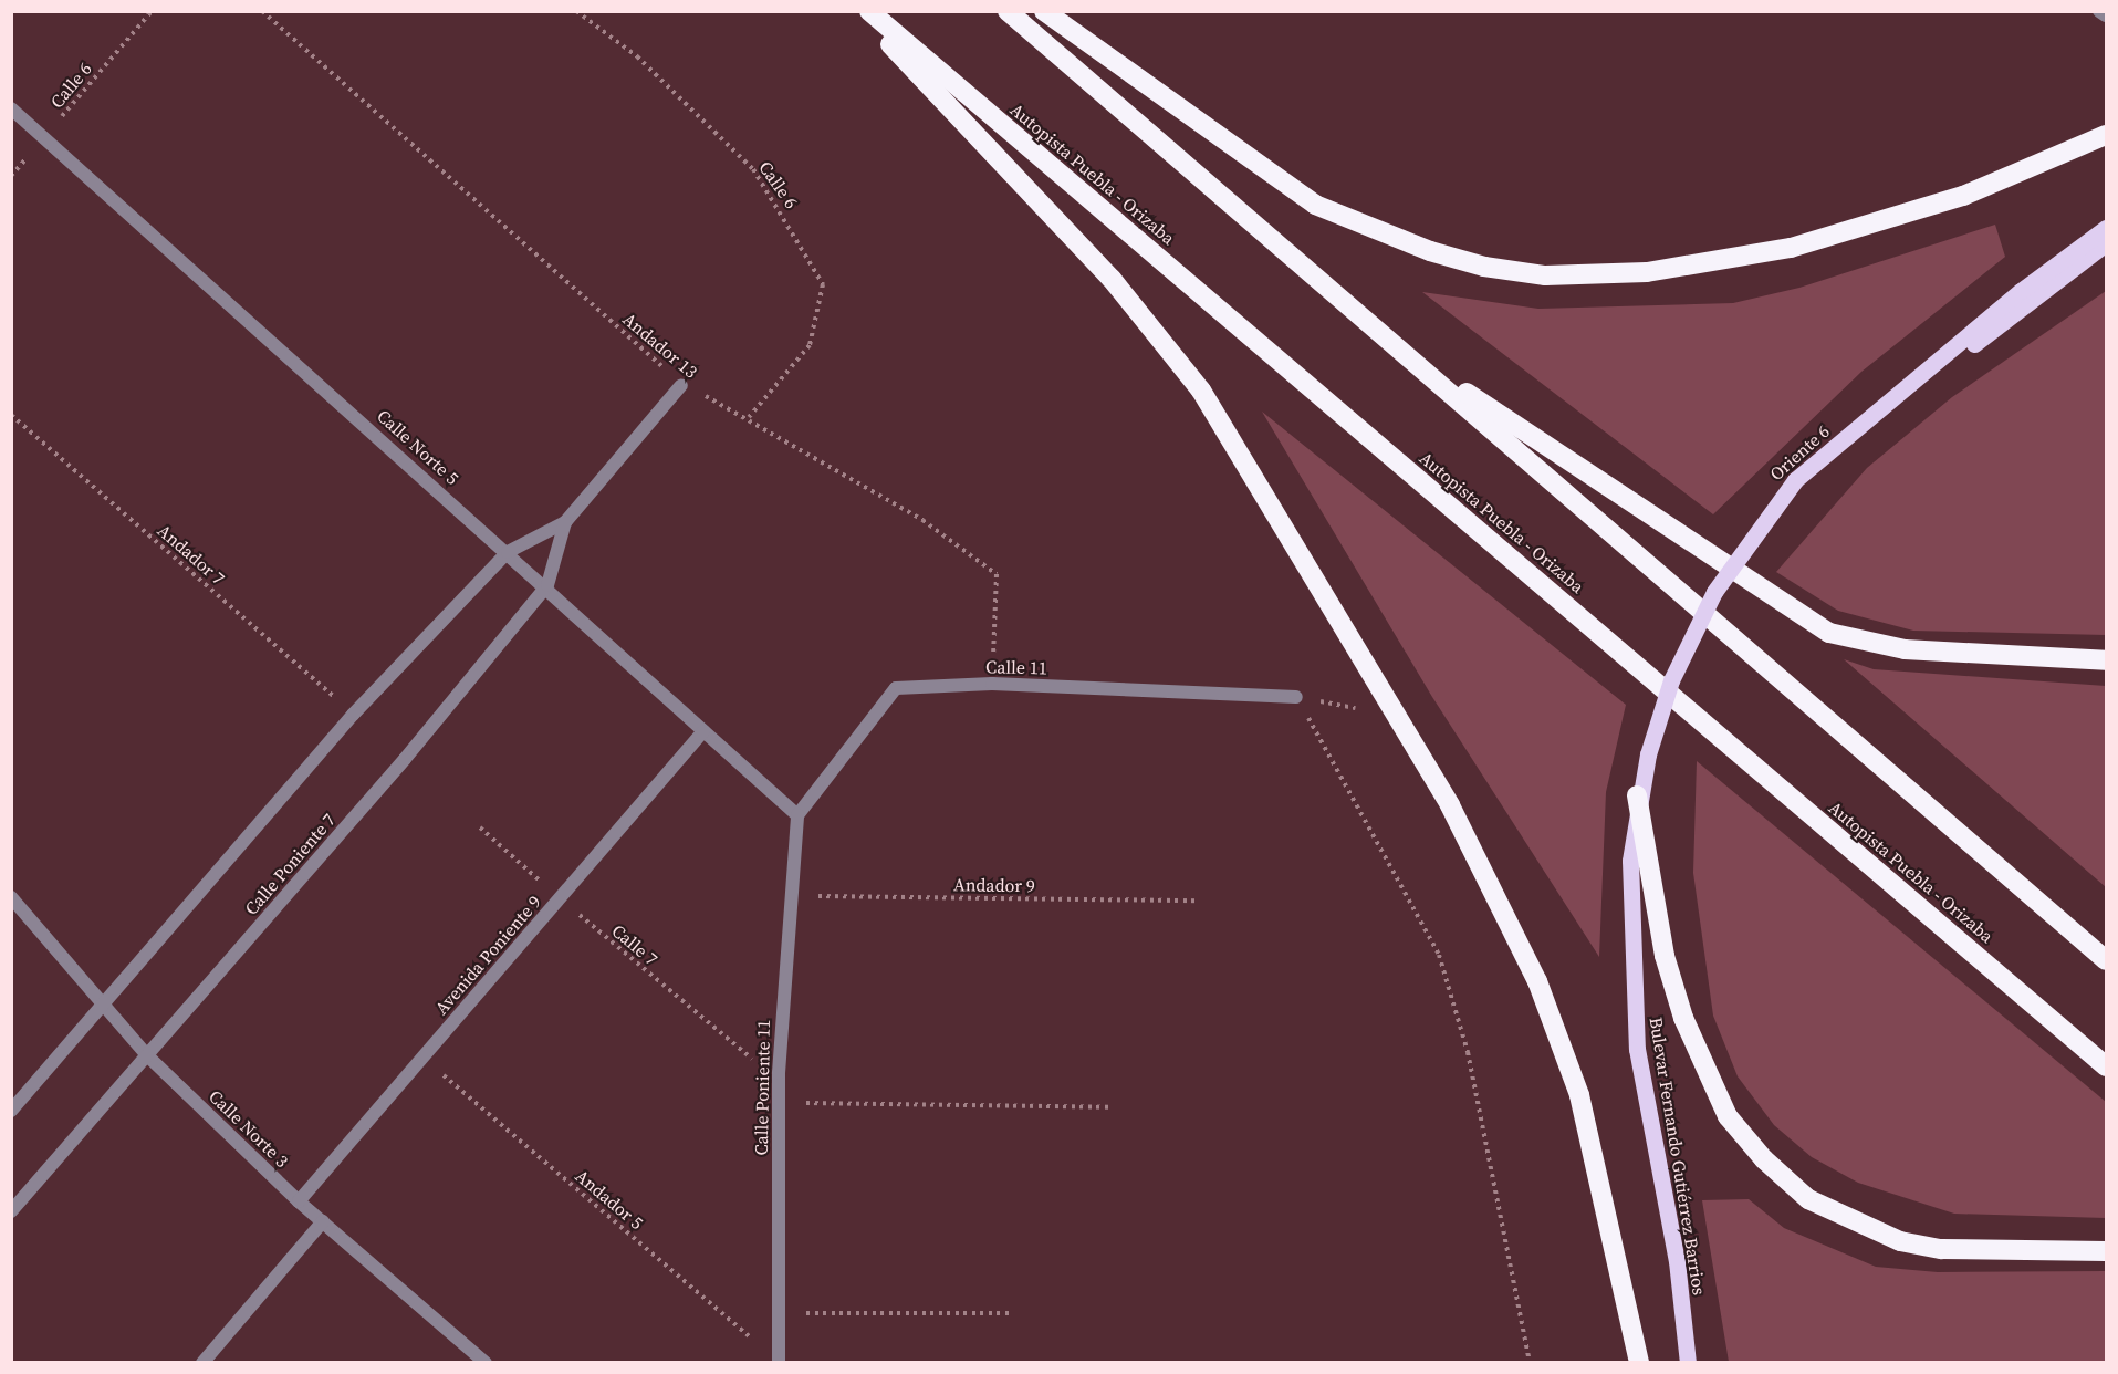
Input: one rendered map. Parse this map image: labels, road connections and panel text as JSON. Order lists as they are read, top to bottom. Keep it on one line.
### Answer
{"streets":{"highway":["Autopista Puebla - Orizaba"],"main road":["Oriente 6","Bulevar Fernando Gutiérrez Barrios"],"street":["Calle Norte 5","Calle 11","Calle Poniente 7","Avenida Poniente 9","Calle Poniente 11","Calle Norte 3"],"path":["Calle 6","Andador 13","Andador 7","Andador 9","Calle 7","Andador 5"]},"crossings":[["Calle 6","Andador 13"],["Calle 6","Calle Norte 5"],["Andador 13","Calle 11"],["Andador 13","Calle Poniente 7"],["Calle Norte 5","Calle 11"],["Calle Norte 5","Calle Poniente 7"],["Calle Norte 5","Avenida Poniente 9"],["Calle Norte 5","Calle Poniente 11"],["Oriente 6","Bulevar Fernando Gutiérrez Barrios"],["Andador 7","Calle Poniente 7"],["Calle 11","Calle Poniente 11"],["Calle Poniente 7","Calle Norte 3"],["Andador 9","Calle Poniente 11"],["Calle 7","Avenida Poniente 9"],["Calle 7","Calle Poniente 11"],["Avenida Poniente 9","Calle Norte 3"],["Avenida Poniente 9","Andador 5"],["Calle Poniente 11","Andador 5"]]}
